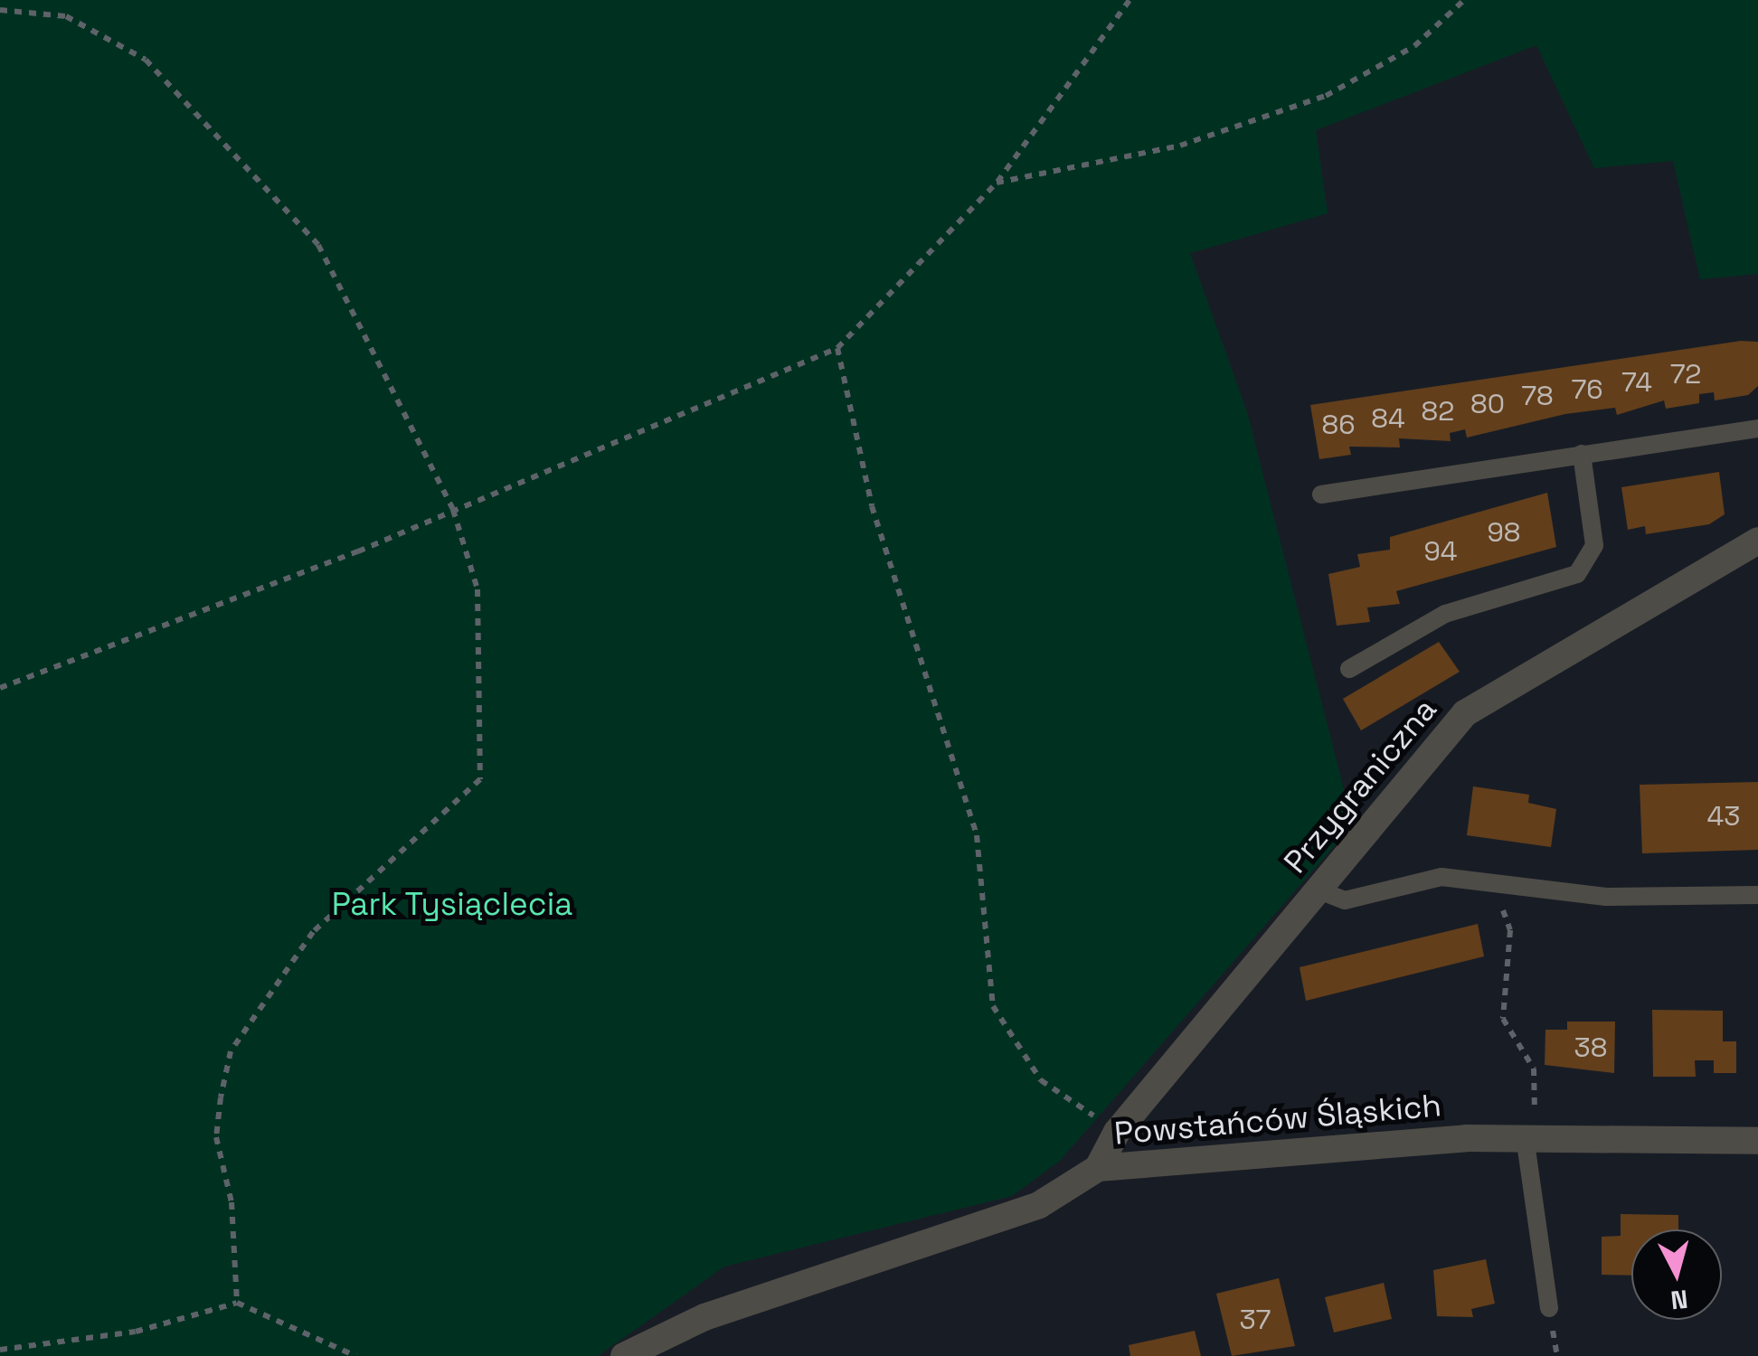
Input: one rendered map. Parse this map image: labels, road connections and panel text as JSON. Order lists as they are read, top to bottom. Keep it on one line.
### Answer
{"streets":{"street":["Przygraniczna","Powstańców Śląskich"]},"crossings":[["Przygraniczna","Powstańców Śląskich"]],"parks":["Park Tysiąclecia"],"house_numbers":["72","74","76","78","80","82","84","86","98","94","43","38","37"],"north":"bottom"}
